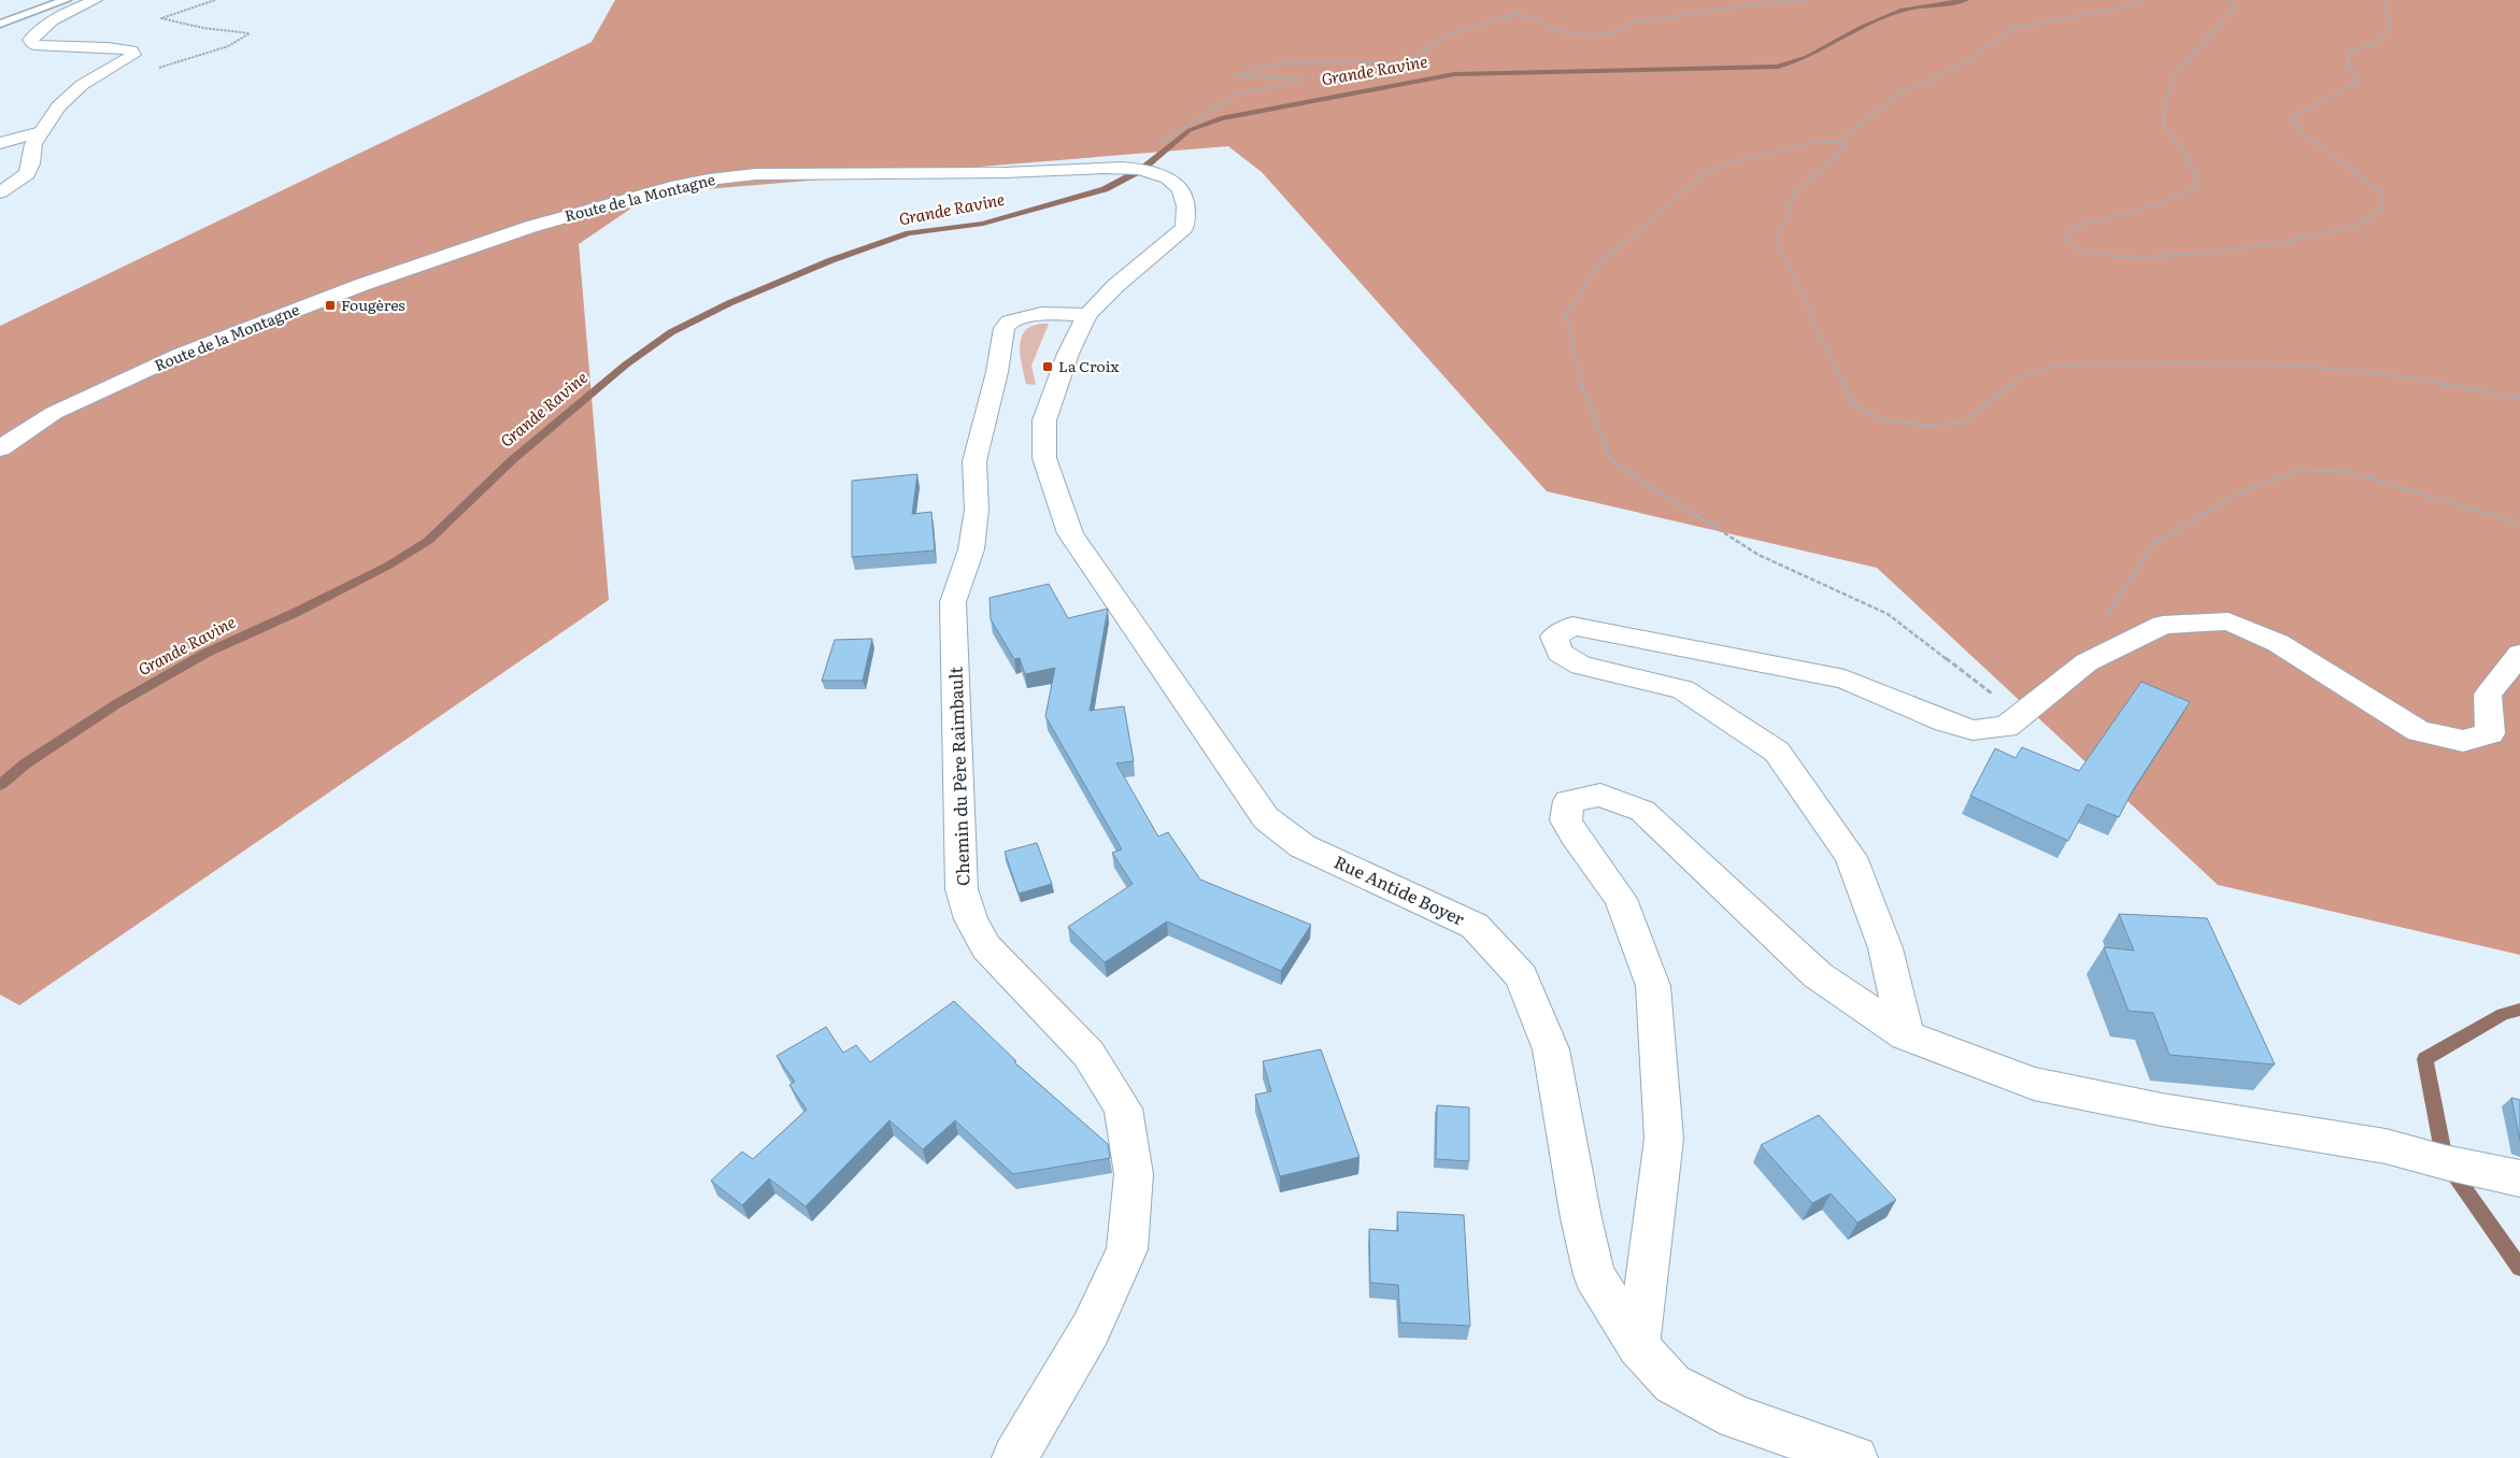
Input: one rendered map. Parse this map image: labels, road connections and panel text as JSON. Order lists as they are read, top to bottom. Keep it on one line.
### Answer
{"streets":{"main road":["Route de la Montagne","Chemin du Père Raimbault","Rue Antide Boyer"]},"crossings":[["Route de la Montagne","Chemin du Père Raimbault"],["Route de la Montagne","Rue Antide Boyer"],["Chemin du Père Raimbault","Rue Antide Boyer"]],"water":["Grande Ravine"],"places":{"transit":["Fougères","La Croix"]}}
